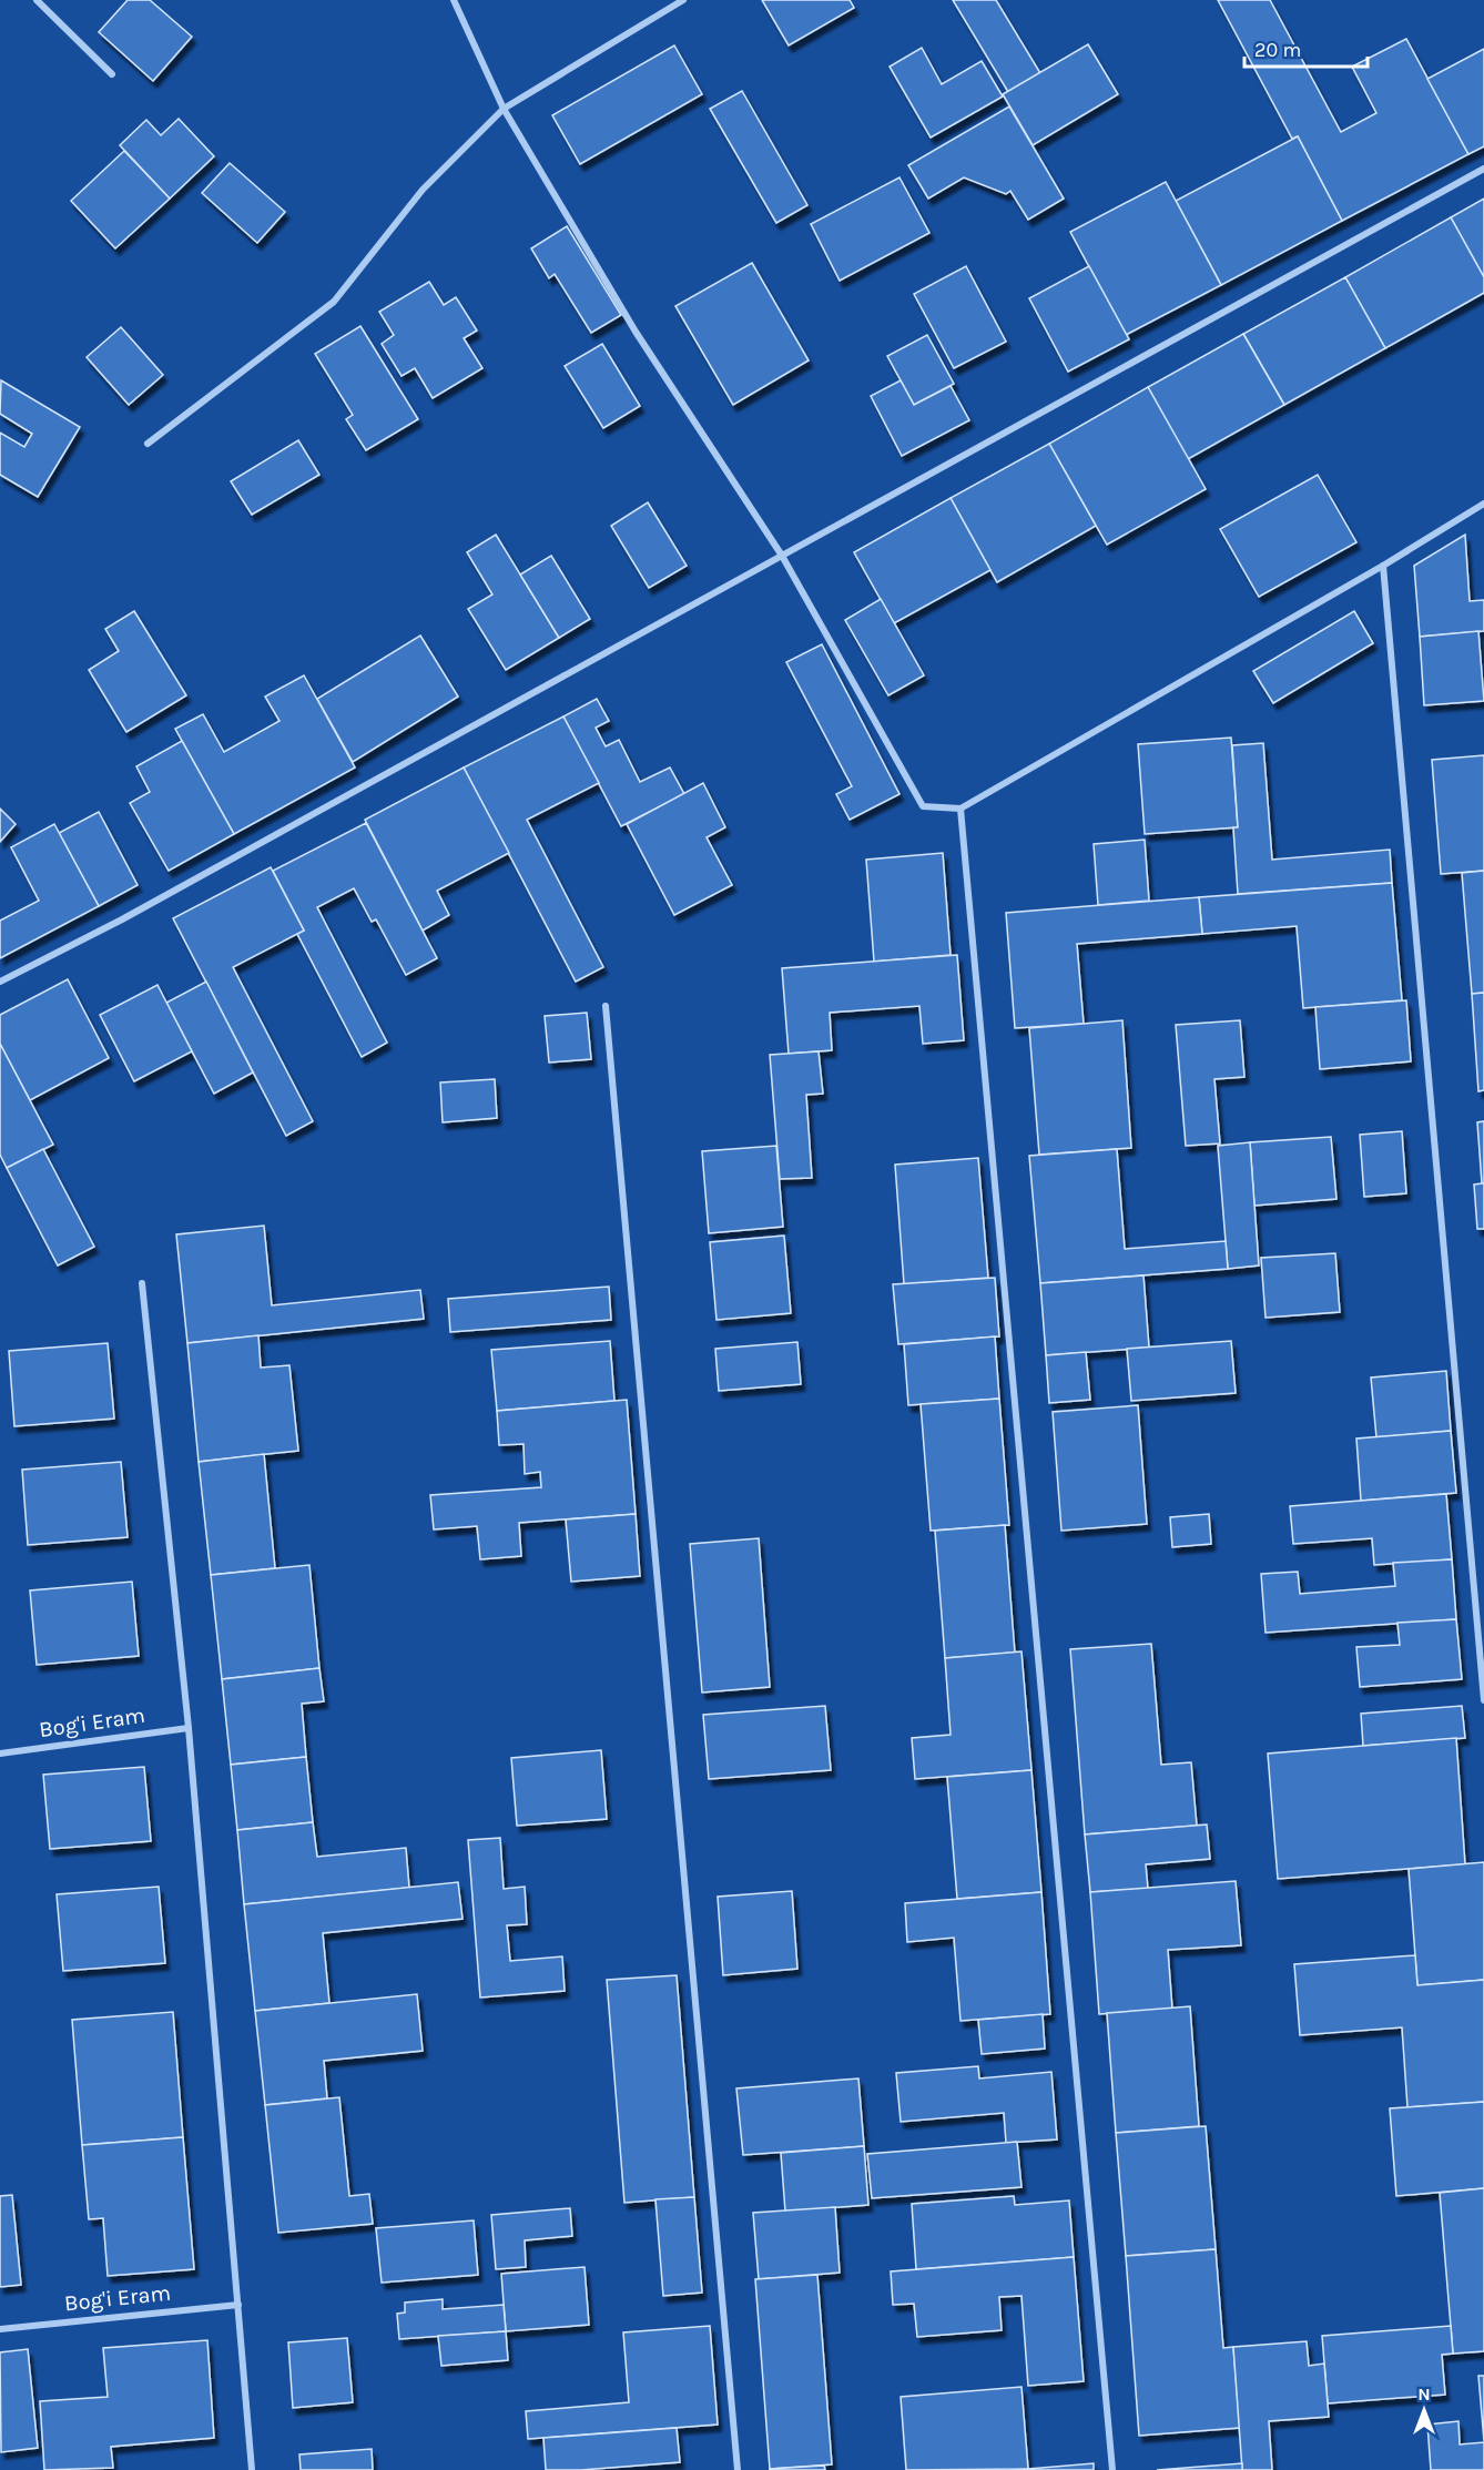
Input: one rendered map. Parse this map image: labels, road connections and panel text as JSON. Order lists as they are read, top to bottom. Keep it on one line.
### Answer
{"streets":{"street":["Bog'i Eram"]},"scale_bar":"20 m","north":"top"}
